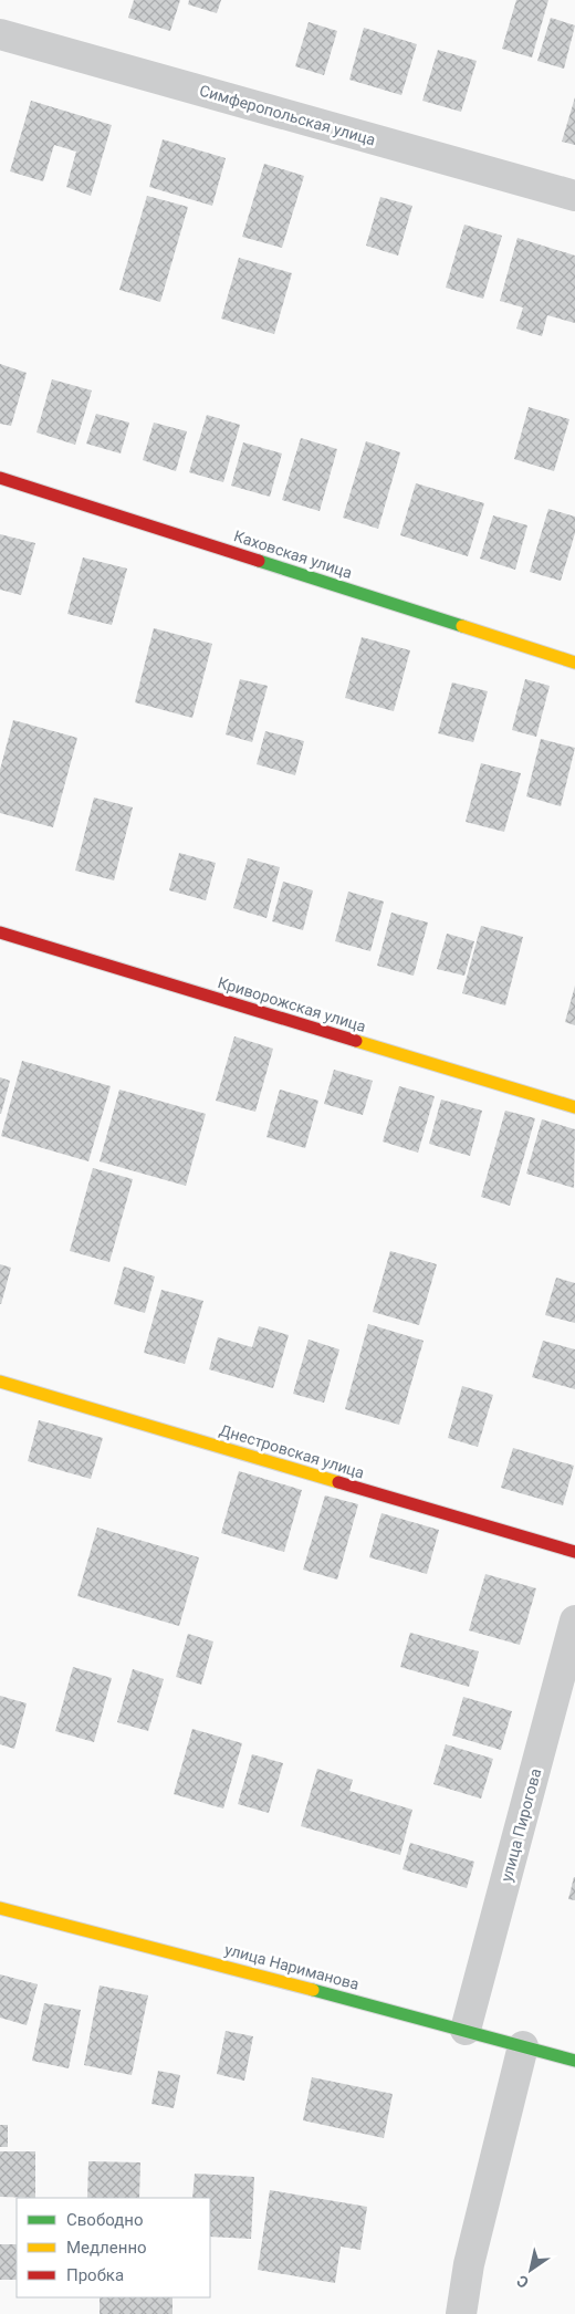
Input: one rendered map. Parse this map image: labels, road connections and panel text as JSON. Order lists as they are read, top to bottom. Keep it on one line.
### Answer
{"streets":{"street":["Симферопольская улица","Каховская улица","Криворожская улица","Днестровская улица","улица Пирогова","улица Нариманова"]},"crossings":[["улица Пирогова","улица Нариманова"]],"legend":["Свободно","Медленно","Пробка"],"north":"bottom left"}
